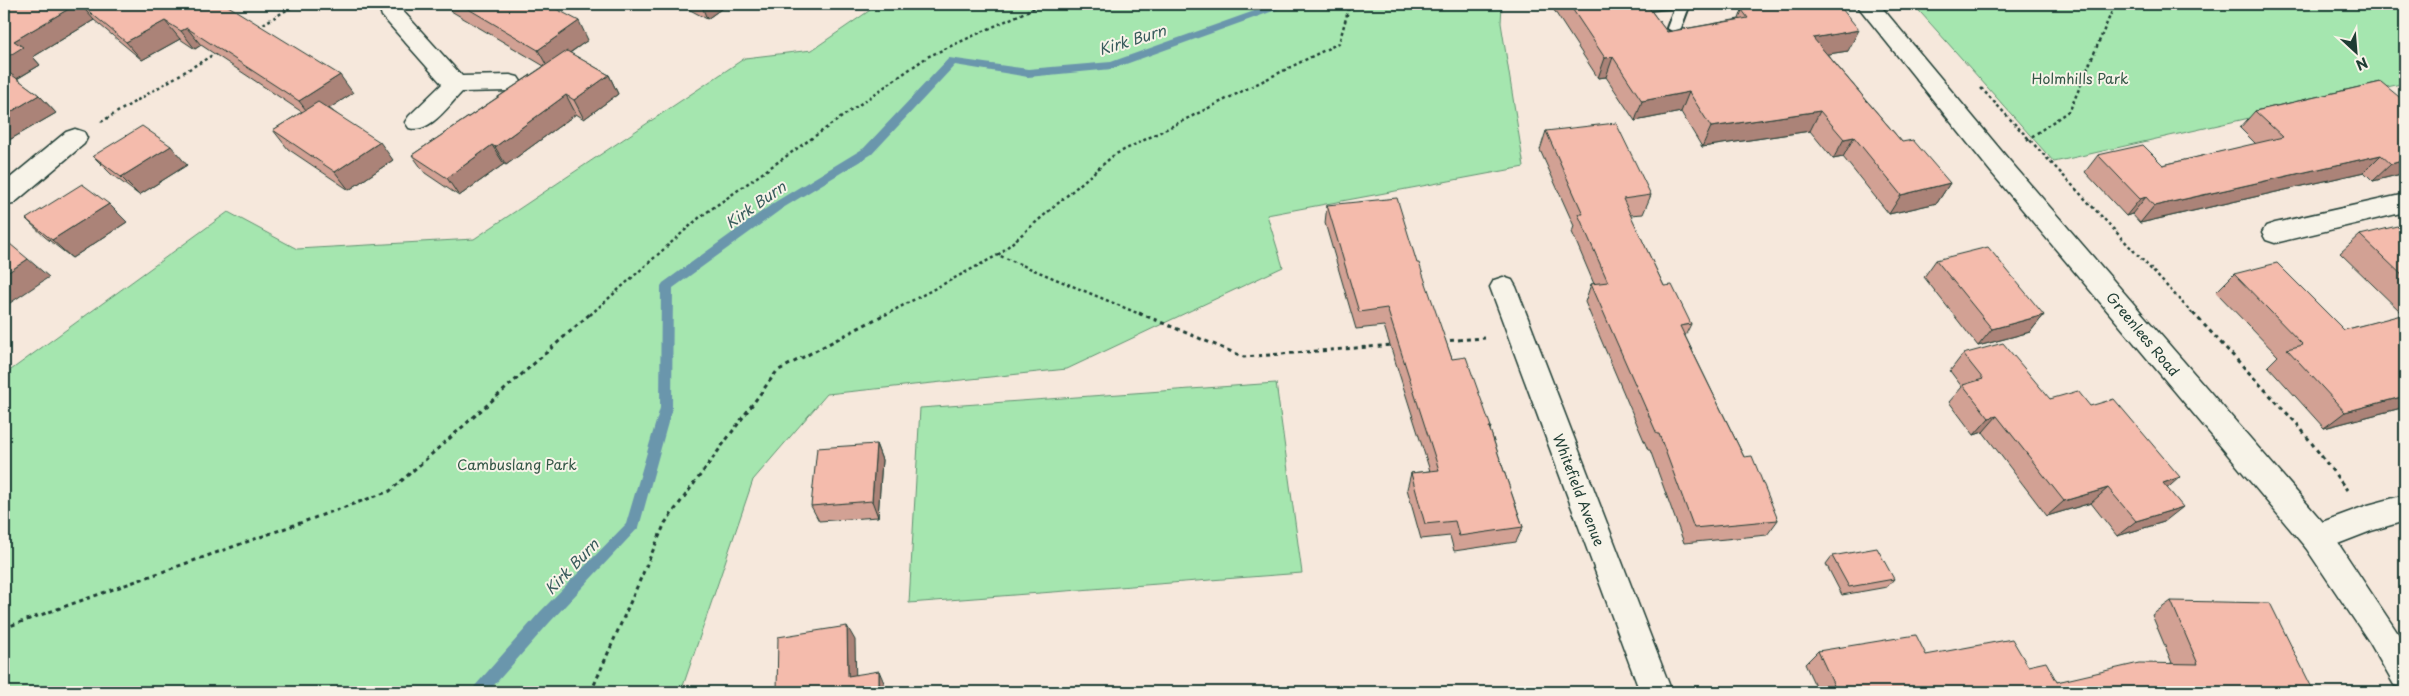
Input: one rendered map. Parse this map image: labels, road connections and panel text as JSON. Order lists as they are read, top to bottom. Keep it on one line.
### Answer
{"streets":{"street":["Greenlees Road","Whitefield Avenue"]},"water":["Kirk Burn"],"parks":["Holmhills Park","Cambuslang Park"],"north":"bottom right"}
